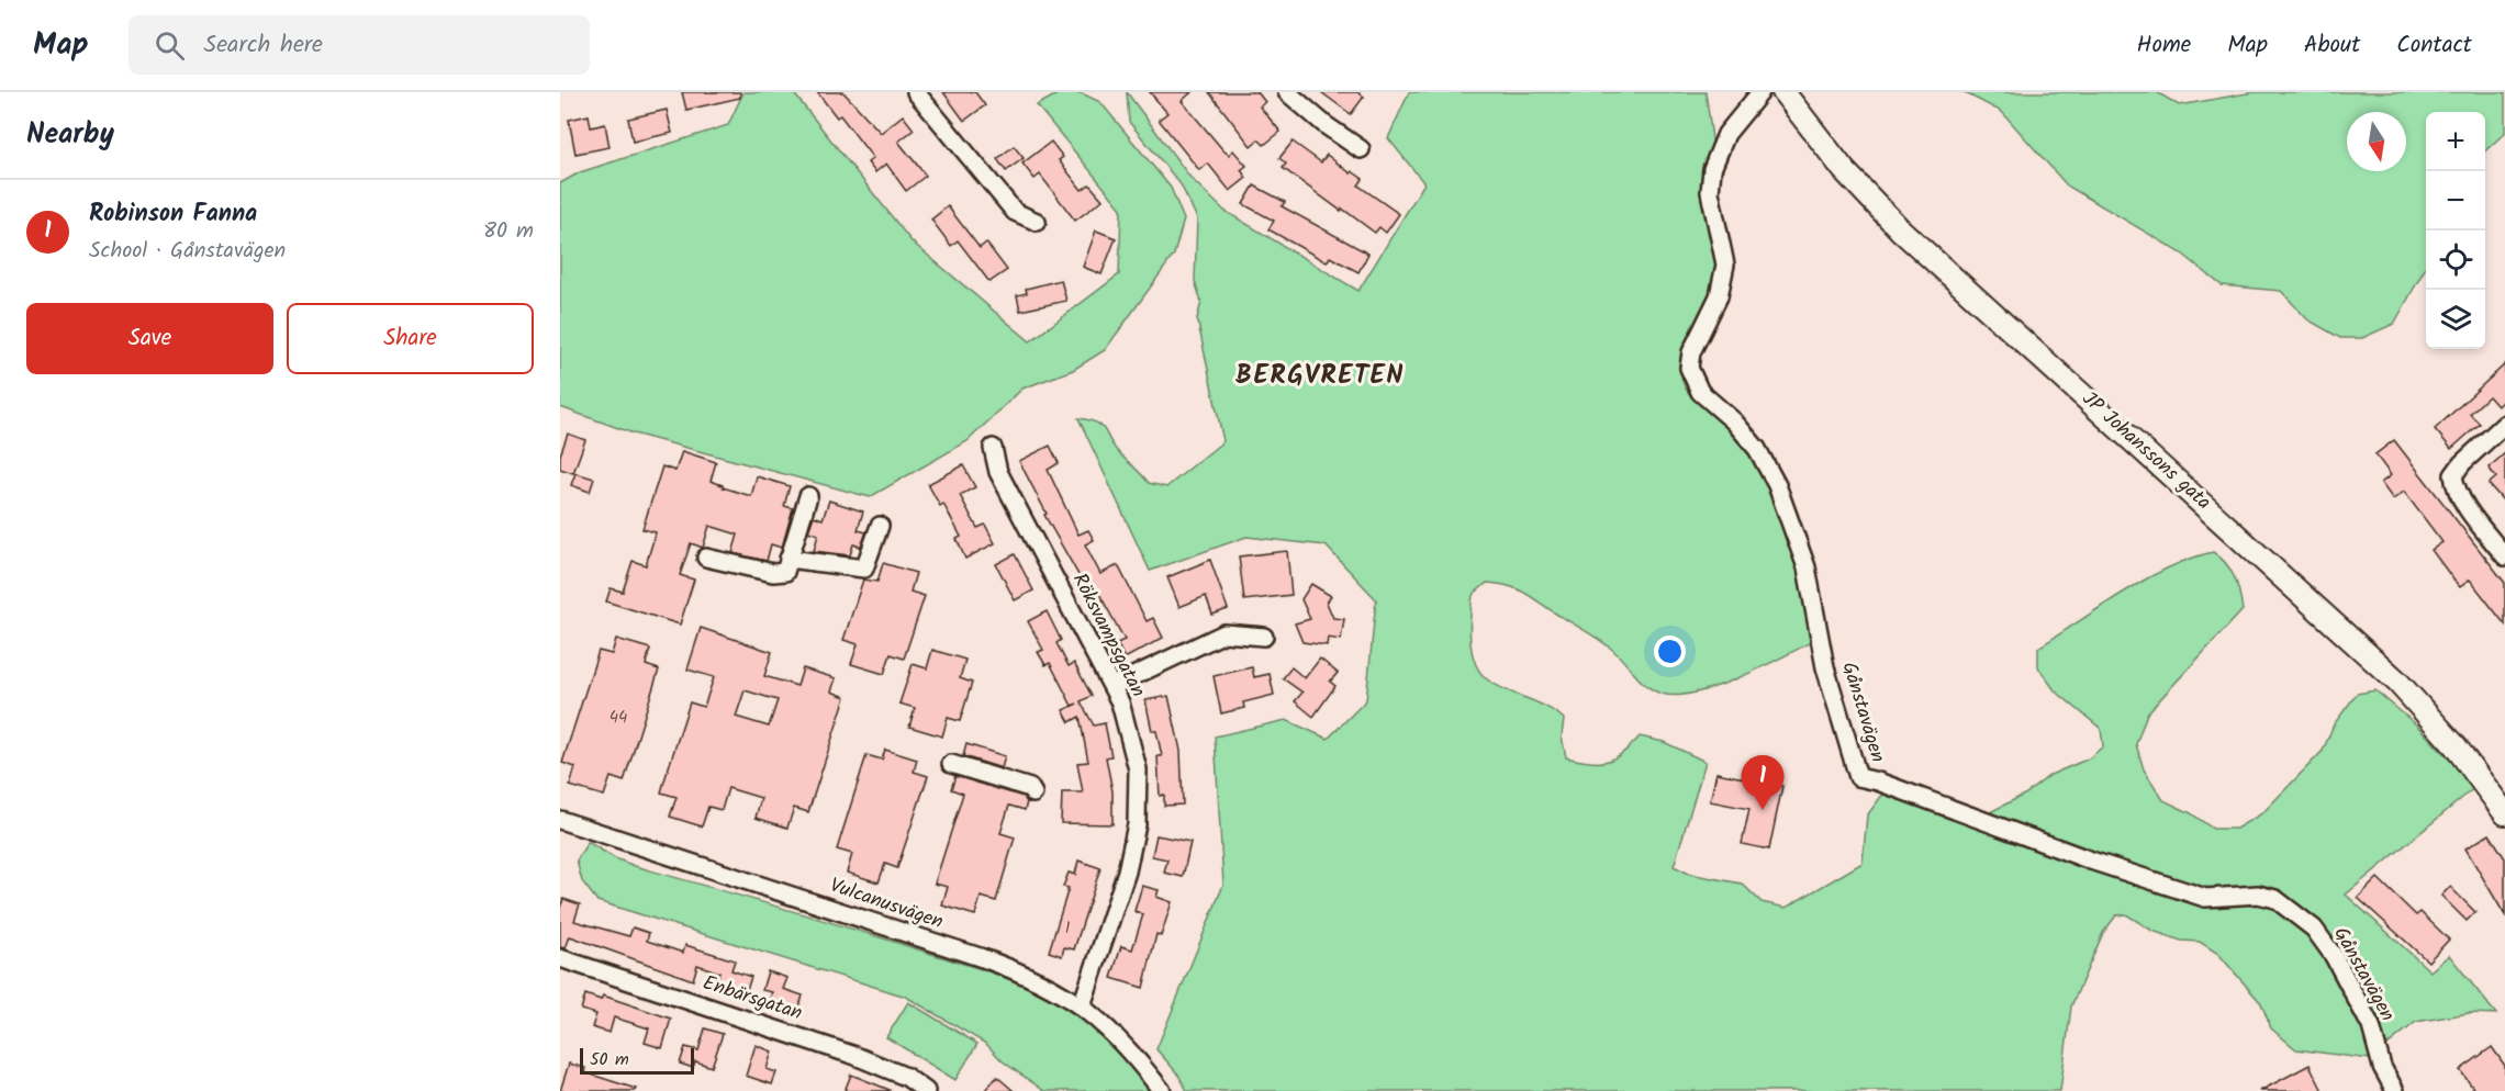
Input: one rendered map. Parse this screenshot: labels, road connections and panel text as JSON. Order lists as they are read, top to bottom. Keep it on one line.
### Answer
{"streets":{"street":["JP Johanssons gata","Röksvampsgatan","Gånstavägen","Vulcanusvägen","Enbärsgatan"]},"crossings":[["Röksvampsgatan","Vulcanusvägen"]],"districts":["BERGVRETEN"],"house_numbers":["44","1"],"scale_bar":"50 m","north":"bottom","page":{"header":"Map","search":"Search here","nav":["Home","Map","About","Contact"],"heading":"Nearby","map_buttons":["+","−"],"list":[{"mark":"1","name":"Robinson Fanna","note":"School · Gånstavägen","value":"80 m"}],"buttons":["Save","Share"],"pins":"1","scale":"50 m"}}
